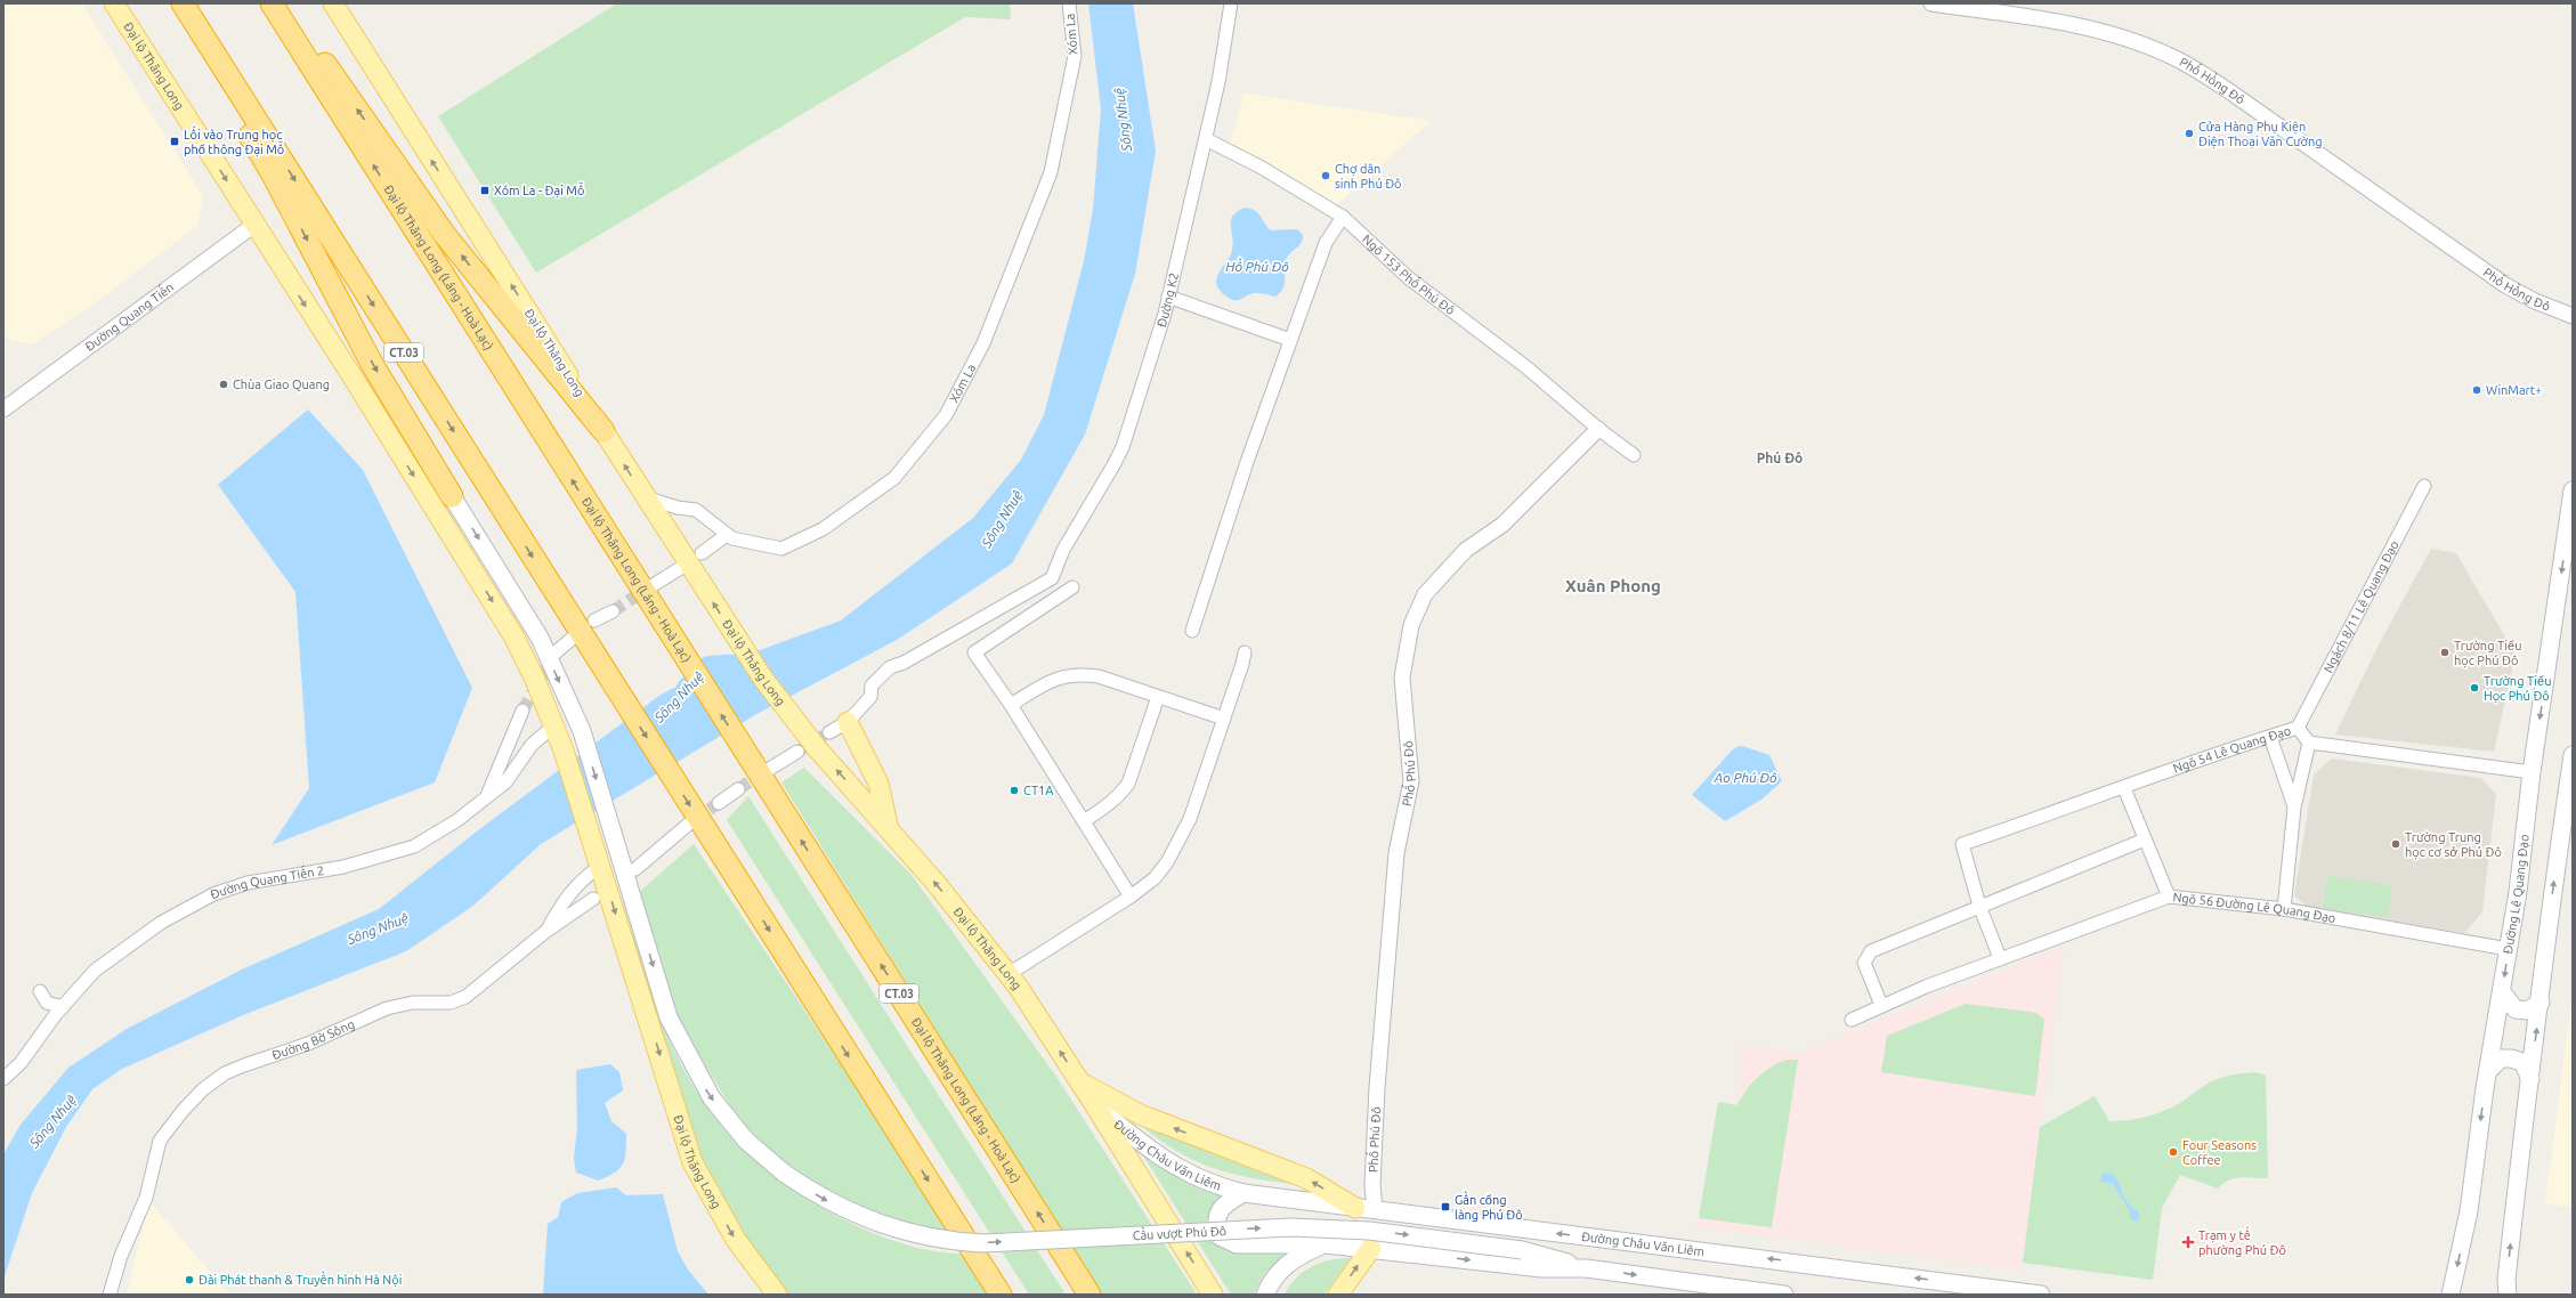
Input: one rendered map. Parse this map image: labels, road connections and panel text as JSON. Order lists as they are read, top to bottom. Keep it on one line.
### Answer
{"streets":{"highway":["Đại lộ Thăng Long (Láng - Hoà Lạc)","CT.03"],"main road":["Đại lộ Thăng Long","Đường Lê Quang Đạo","Đường Châu Văn Liêm","Cầu vượt Phú Đô"],"street":["Xóm La","Phố Hồng Đô","Ngõ 153 Phố Phú Đô","Đường K2","Đường Quang Tiến","Ngách 8/11 Lê Quang Đạo","Ngõ 54 Lê Quang Đạo","Phố Phú Đô","Đường Quang Tiến 2","Ngõ 56 Đường Lê Quang Đạo","Đường Bờ Sông"]},"crossings":[["Đại lộ Thăng Long","Đường Quang Tiến"],["Đại lộ Thăng Long","Đường Quang Tiến 2"],["Đại lộ Thăng Long","Đường Bờ Sông"],["Đại lộ Thăng Long","Đường Châu Văn Liêm"],["Ngõ 153 Phố Phú Đô","Đường K2"],["Ngõ 153 Phố Phú Đô","Phố Phú Đô"],["Ngách 8/11 Lê Quang Đạo","Ngõ 54 Lê Quang Đạo"],["Ngõ 54 Lê Quang Đạo","Đường Lê Quang Đạo"],["Phố Phú Đô","Đường Châu Văn Liêm"],["Đường Lê Quang Đạo","Ngõ 56 Đường Lê Quang Đạo"],["Đường Châu Văn Liêm","Cầu vượt Phú Đô"]],"one_way":["Cầu vượt Phú Đô"],"districts":["Phú Đô","Xuân Phong"],"water":["Sông Nhuệ","Hồ Phú Đô","Ao Phú Đô"],"places":{"other":["Cửa Hàng Phụ Kiện Điện Thoại Văn Cường","Chợ dân sinh Phú Đô","Chùa Giao Quang","WinMart+","Trường Tiểu học Phú Đô","Trường Tiểu Học Phú Đô","CT1A","Trường Trung học cơ sở Phú Đô","Four Seasons Coffee","Đài Phát thanh & Truyền hình Hà Nội"],"transit":["Lối vào Trung học phổ thông Đại Mỗ","Xóm La - Đại Mỗ","Gần cổng làng Phú Đô"],"health":["Trạm y tế phường Phú Đô"]}}
